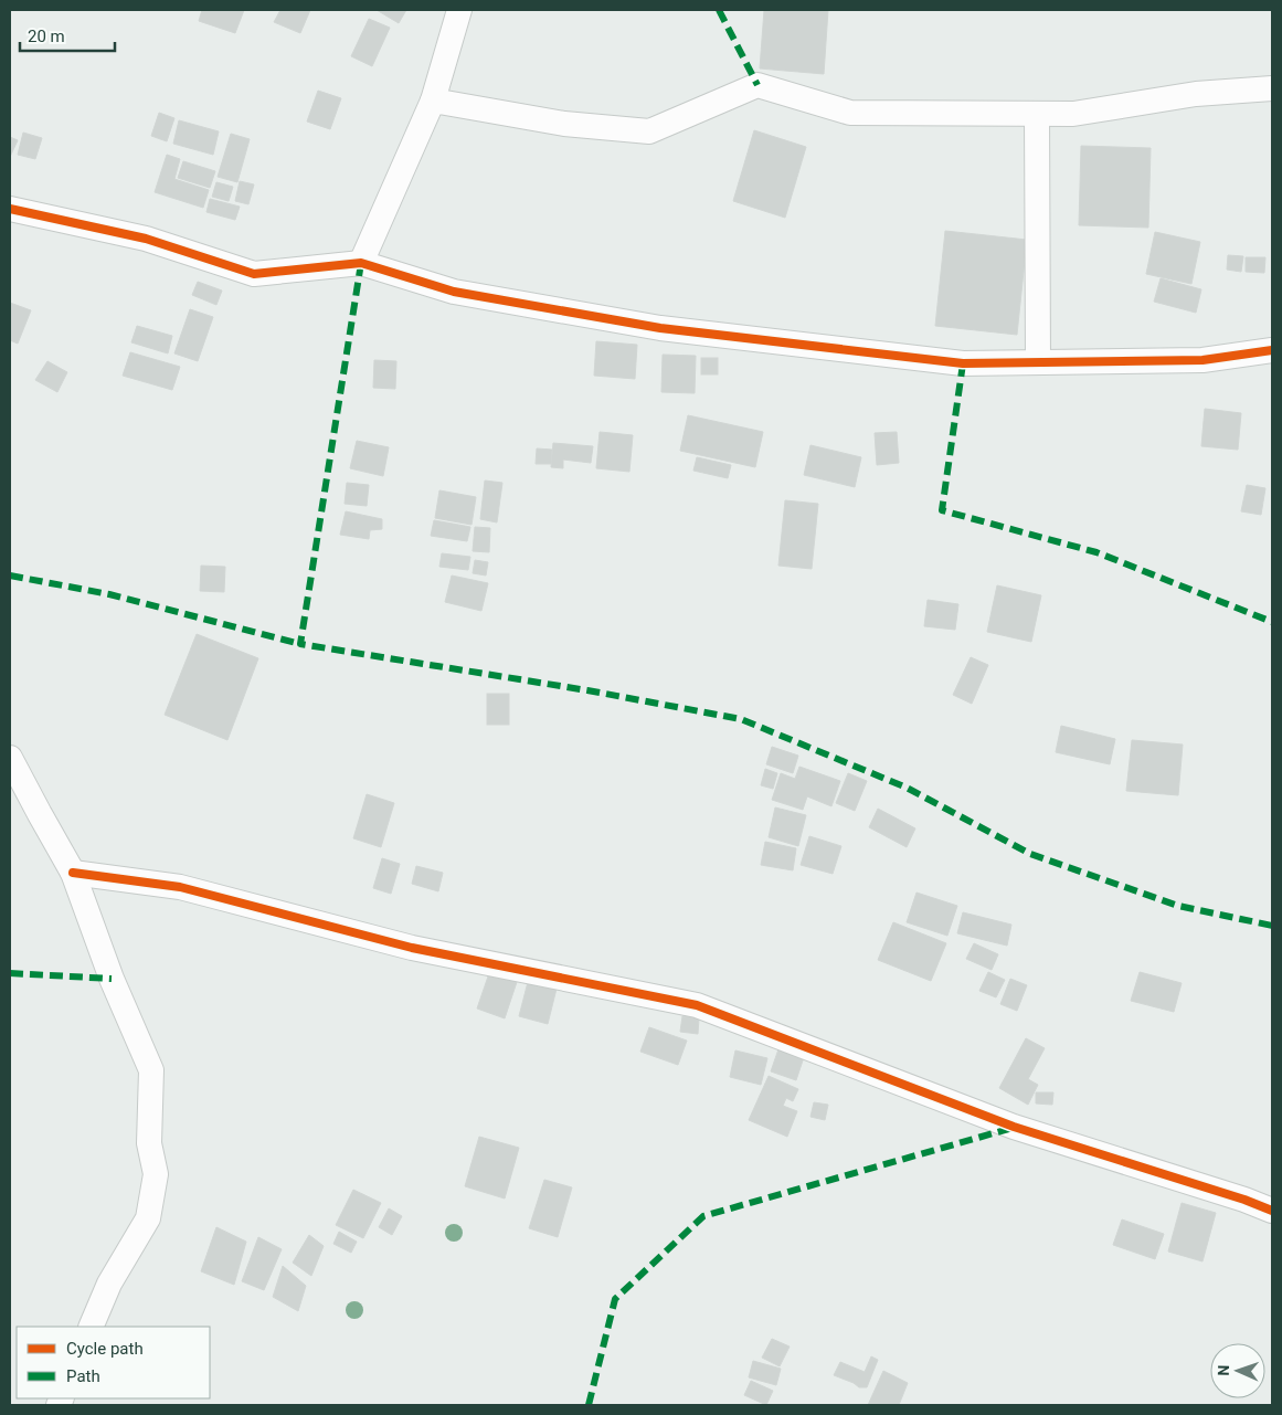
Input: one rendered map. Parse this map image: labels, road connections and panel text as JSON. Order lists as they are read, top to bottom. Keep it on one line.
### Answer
{"legend":["Cycle path","Path"],"scale_bar":"20 m","north":"left"}
